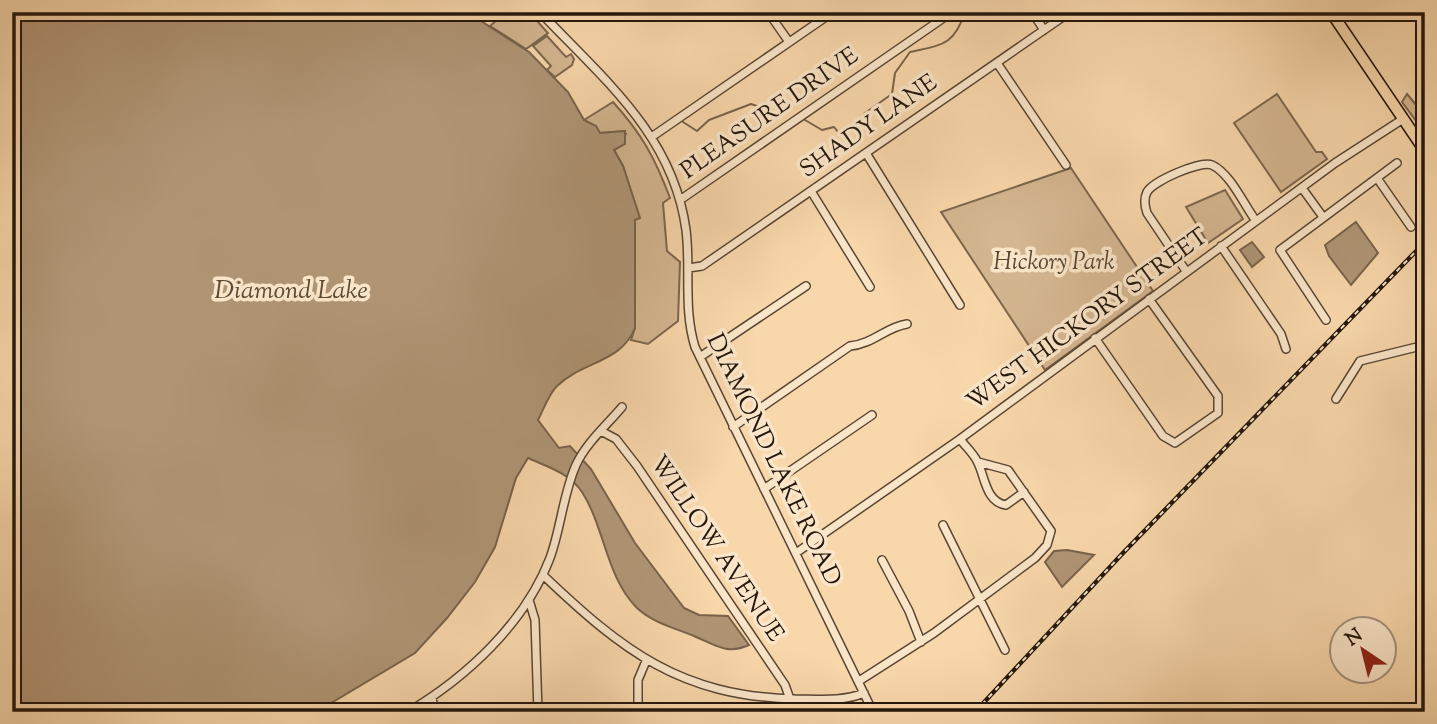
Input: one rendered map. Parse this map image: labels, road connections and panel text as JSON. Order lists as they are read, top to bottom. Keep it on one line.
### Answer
{"streets":{"street":["PLEASURE DRIVE","SHADY LANE","WEST HICKORY STREET","DIAMOND LAKE ROAD","WILLOW AVENUE"]},"crossings":[["PLEASURE DRIVE","DIAMOND LAKE ROAD"],["SHADY LANE","DIAMOND LAKE ROAD"],["WEST HICKORY STREET","DIAMOND LAKE ROAD"]],"water":["Diamond Lake"],"parks":["Hickory Park"],"north":"top left"}
